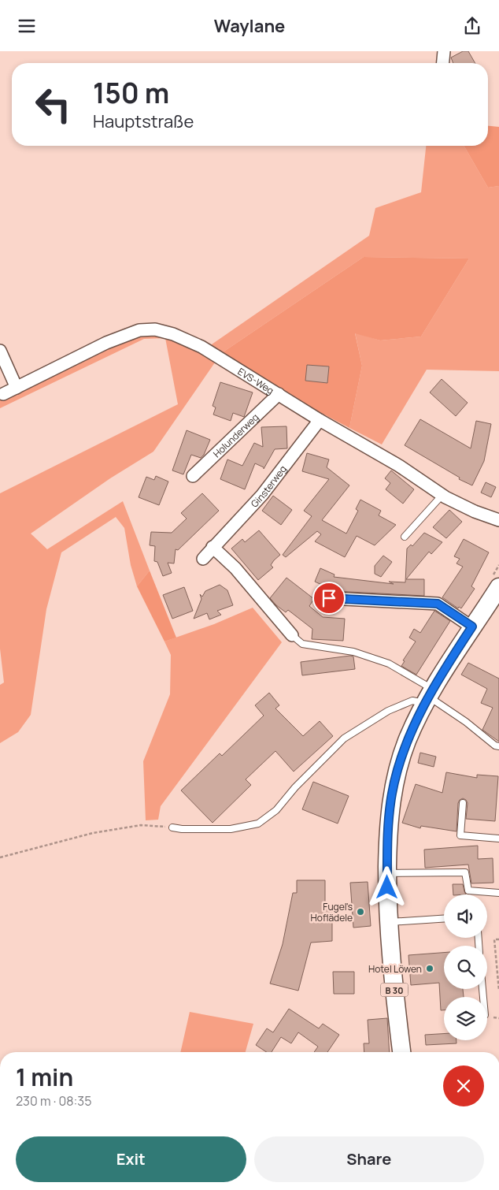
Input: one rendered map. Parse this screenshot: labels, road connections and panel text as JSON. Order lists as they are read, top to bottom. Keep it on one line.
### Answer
{"streets":{"main road":["B 30"],"street":["EVS-Weg","Holunderweg","Ginsterweg"]},"crossings":[["EVS-Weg","Holunderweg"],["EVS-Weg","Ginsterweg"]],"places":["Fugel's Hoflädele","Hotel Löwen"],"page":{"header":"Waylane","turn":["150 m","Hauptstraße"],"heading":["1 min","230 m · 08:35"],"buttons":["Exit","Share"]}}
